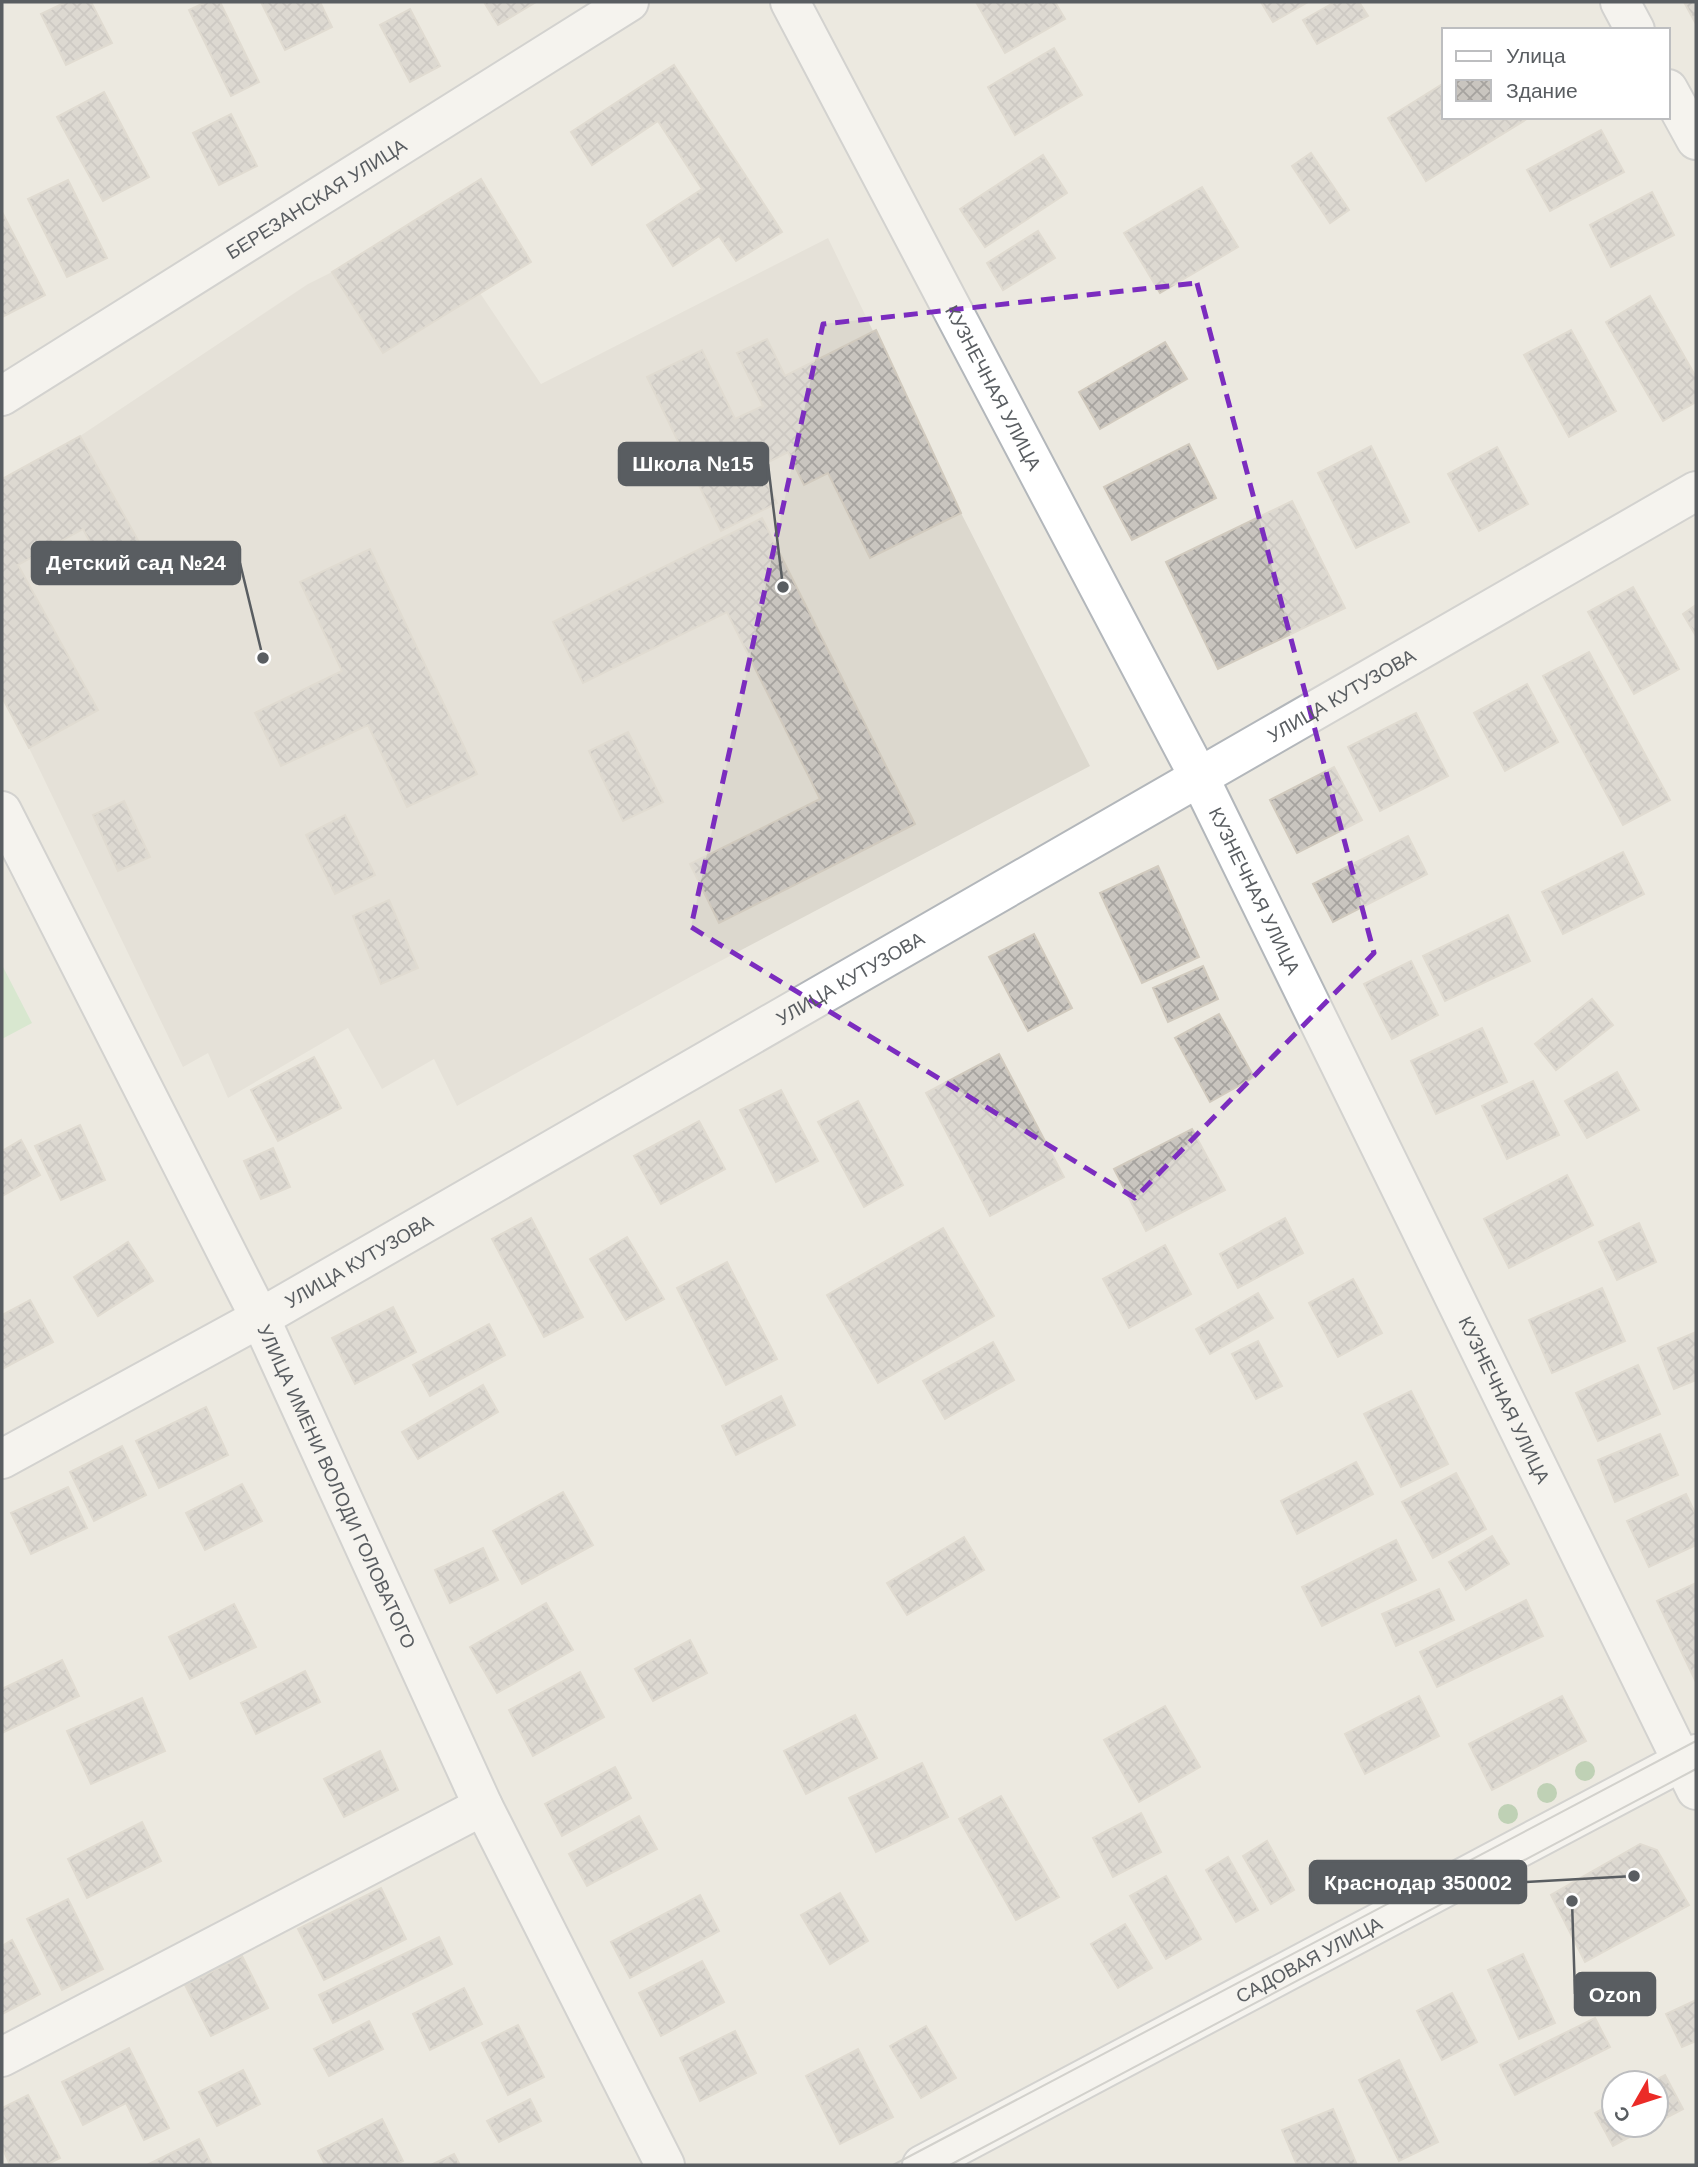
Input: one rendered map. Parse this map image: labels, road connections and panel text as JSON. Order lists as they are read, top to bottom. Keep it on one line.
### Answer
{"streets":{"street":["БЕРЕЗАНСКАЯ УЛИЦА","КУЗНЕЧНАЯ УЛИЦА","УЛИЦА КУТУЗОВА","УЛИЦА ИМЕНИ ВОЛОДИ ГОЛОВАТОГО","САДОВАЯ УЛИЦА"]},"crossings":[["КУЗНЕЧНАЯ УЛИЦА","УЛИЦА КУТУЗОВА"],["КУЗНЕЧНАЯ УЛИЦА","САДОВАЯ УЛИЦА"],["УЛИЦА КУТУЗОВА","УЛИЦА ИМЕНИ ВОЛОДИ ГОЛОВАТОГО"]],"places":["Школа №15","Детский сад №24","Краснодар 350002","Ozon"],"legend":["Улица","Здание"],"north":"bottom left"}
